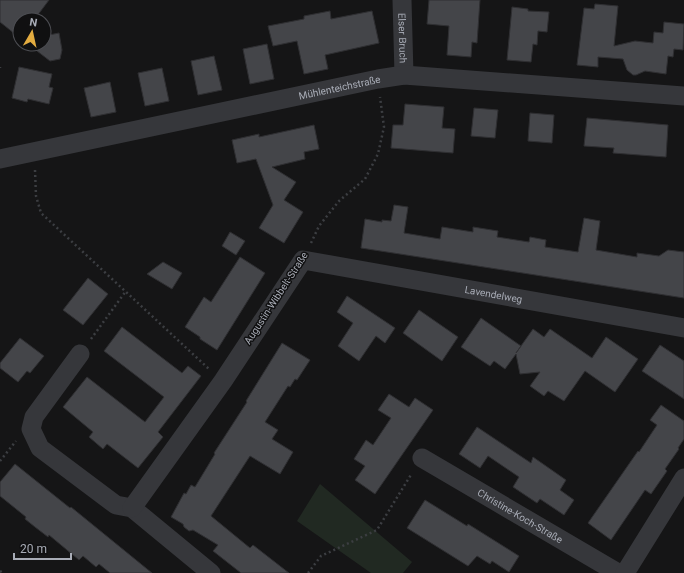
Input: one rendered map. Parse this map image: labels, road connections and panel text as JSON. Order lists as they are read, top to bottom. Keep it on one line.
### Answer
{"streets":{"street":["Elser Bruch","Mühlenteichstraße","Lavendelweg","Augustin-Wibbelt-Straße","Christine-Koch-Straße"]},"crossings":[["Elser Bruch","Mühlenteichstraße"],["Mühlenteichstraße","Augustin-Wibbelt-Straße"],["Lavendelweg","Augustin-Wibbelt-Straße"]],"scale_bar":"20 m","north":"top"}
